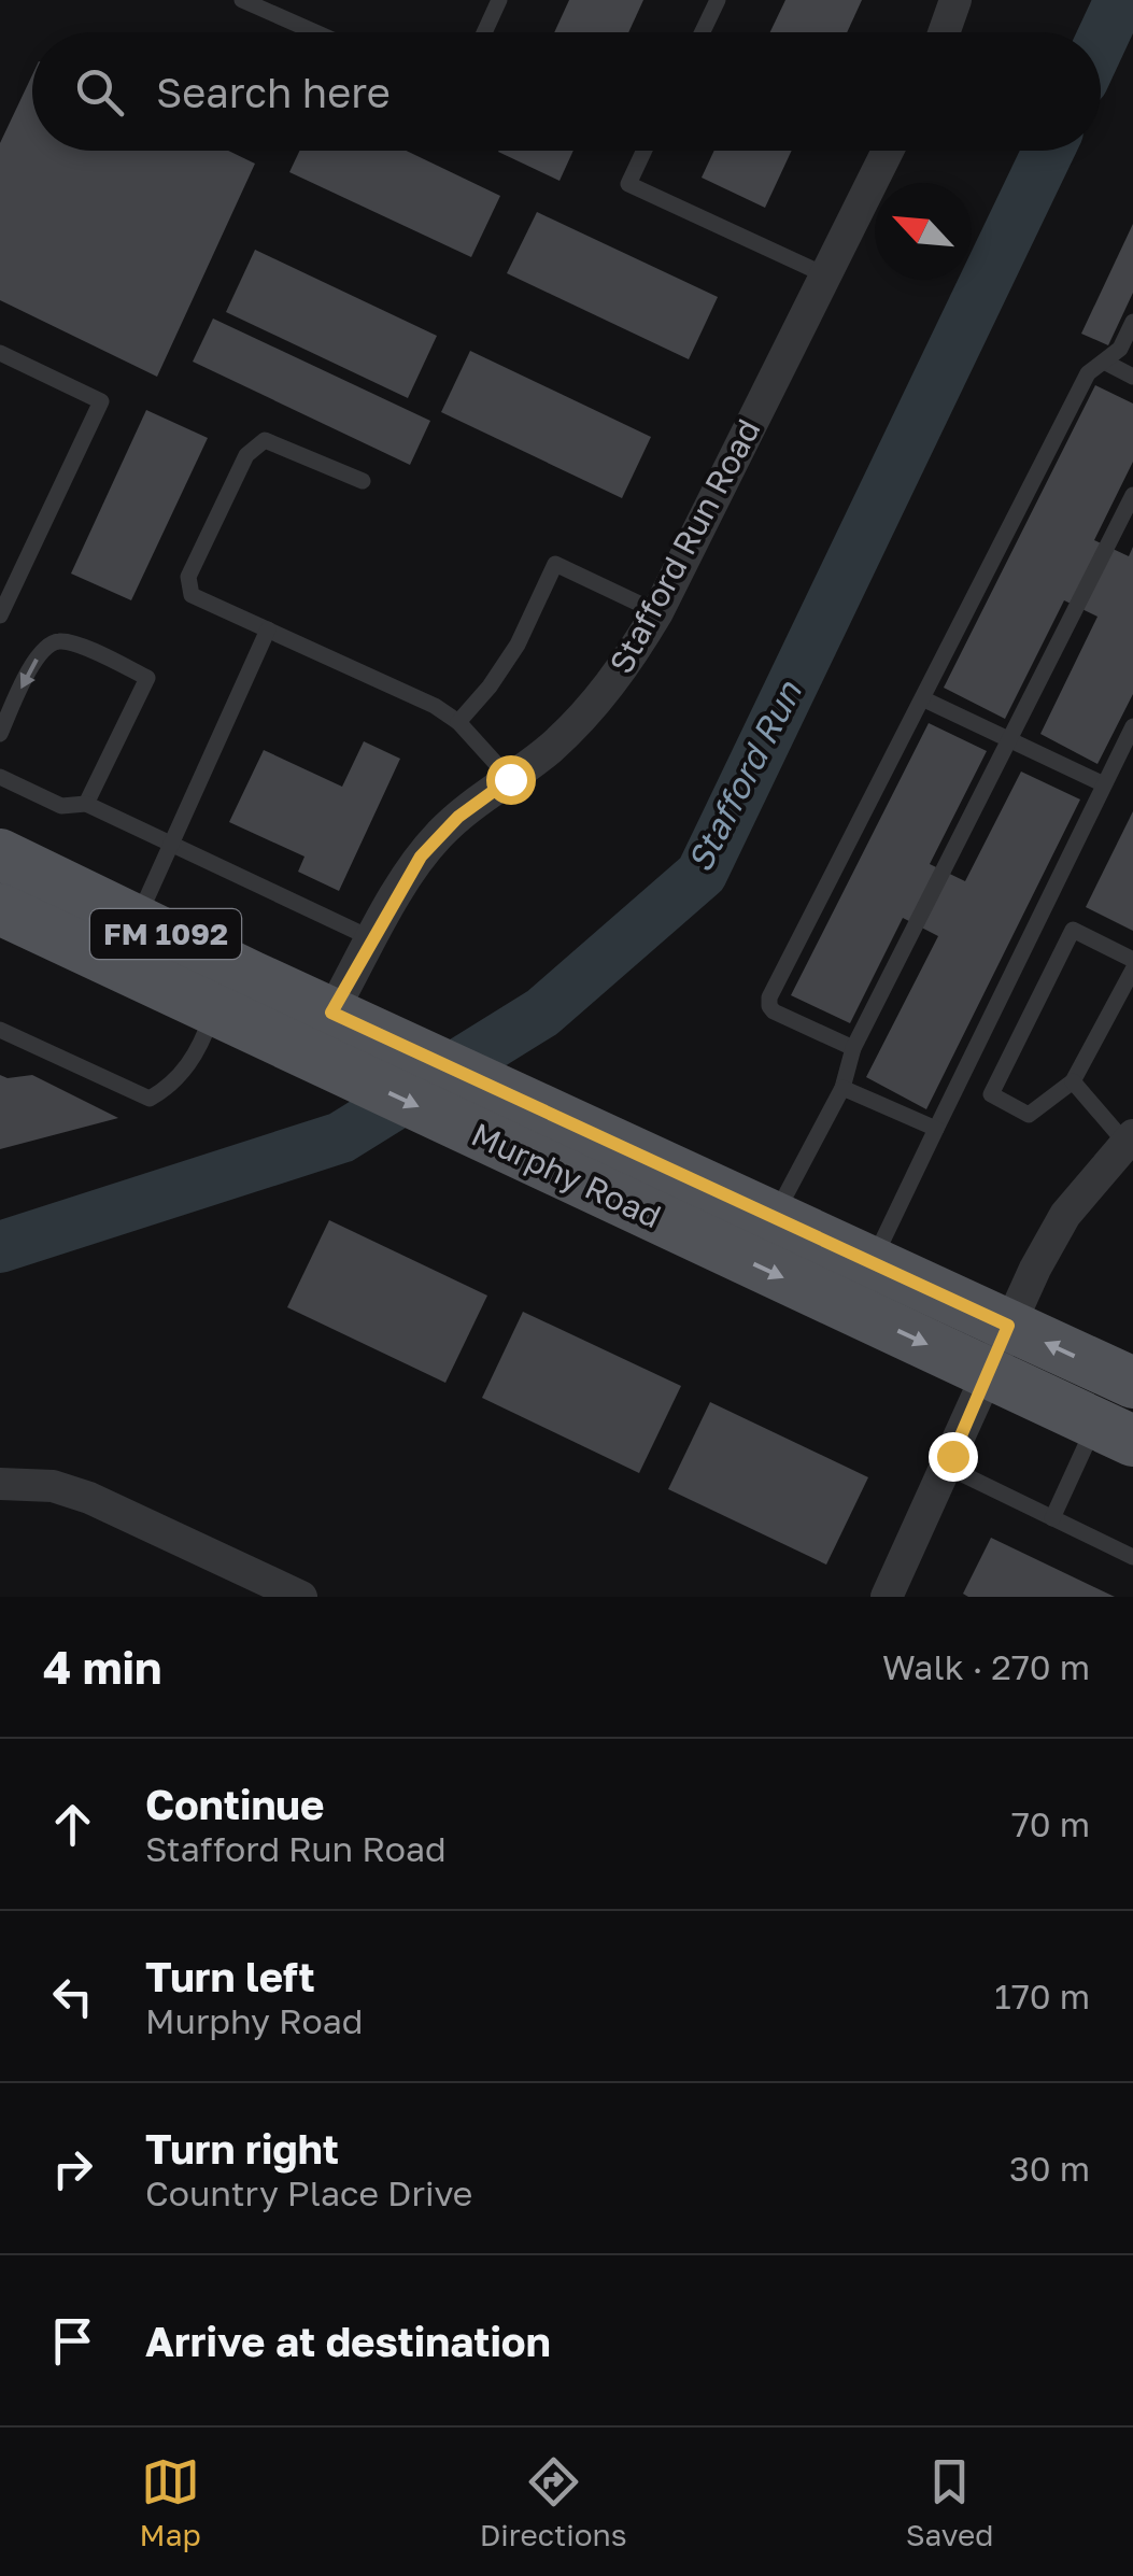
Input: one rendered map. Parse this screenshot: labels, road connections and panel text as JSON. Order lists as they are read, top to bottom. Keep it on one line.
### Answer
{"streets":{"main road":["FM 1092","Murphy Road"],"street":["Stafford Run Road"]},"crossings":[["Stafford Run Road","Murphy Road"]],"water":["Stafford Run"],"north":"top left","page":{"search":"Search here","heading":["4 min","Walk · 270 m"],"list":[["Continue","Stafford Run Road","70 m"],["Turn left","Murphy Road","170 m"],["Turn right","Country Place Drive","30 m"],"Arrive at destination"],"nav":["Map","Directions","Saved"]}}
